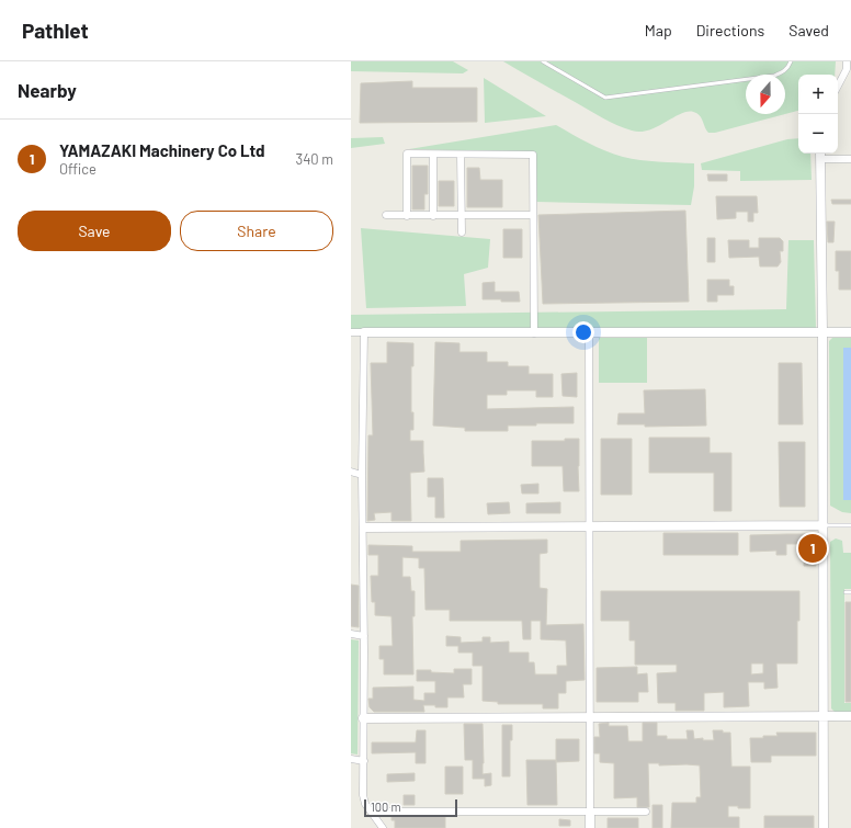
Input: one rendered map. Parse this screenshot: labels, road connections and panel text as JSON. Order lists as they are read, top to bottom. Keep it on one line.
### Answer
{"scale_bar":"100 m","north":"bottom","page":{"header":"Pathlet","nav":["Map","Directions","Saved"],"heading":"Nearby","map_buttons":["+","−"],"list":[{"mark":"1","name":"YAMAZAKI Machinery Co Ltd","note":"Office","value":"340 m"}],"buttons":["Save","Share"],"pins":"1","scale":"100 m"}}
